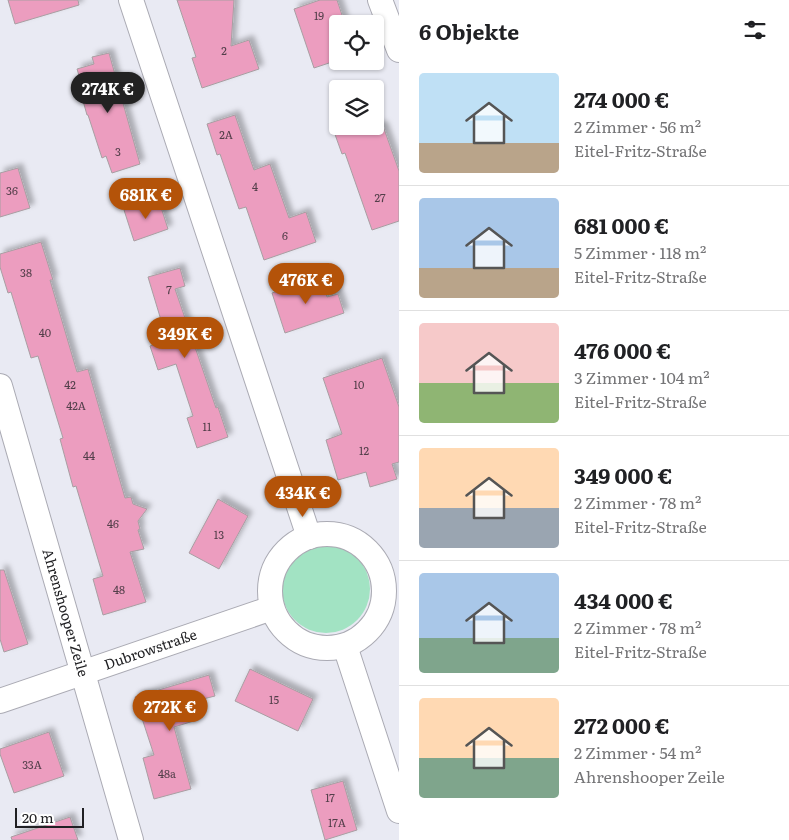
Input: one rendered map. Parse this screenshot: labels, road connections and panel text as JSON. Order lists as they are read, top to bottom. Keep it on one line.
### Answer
{"streets":{"street":["Ahrenshooper Zeile","Dubrowstraße"]},"crossings":[["Ahrenshooper Zeile","Dubrowstraße"]],"house_numbers":["19","2","2A","3","4","36","27","6","38","7","40","42","10","42A","11","12","44","46","13","48","15","33A","48a","17","17A"],"scale_bar":"20 m","page":{"heading":"6 Objekte","list":[{"name":"274 000 €","note":"2 Zimmer · 56 m² · Eitel-Fritz-Straße"},{"name":"681 000 €","note":"5 Zimmer · 118 m² · Eitel-Fritz-Straße"},{"name":"476 000 €","note":"3 Zimmer · 104 m² · Eitel-Fritz-Straße"},{"name":"349 000 €","note":"2 Zimmer · 78 m² · Eitel-Fritz-Straße"},{"name":"434 000 €","note":"2 Zimmer · 78 m² · Eitel-Fritz-Straße"},{"name":"272 000 €","note":"2 Zimmer · 54 m² · Ahrenshooper Zeile"}],"price":["274K €","681K €","476K €","349K €","434K €","272K €"],"scale":"20 m"}}
